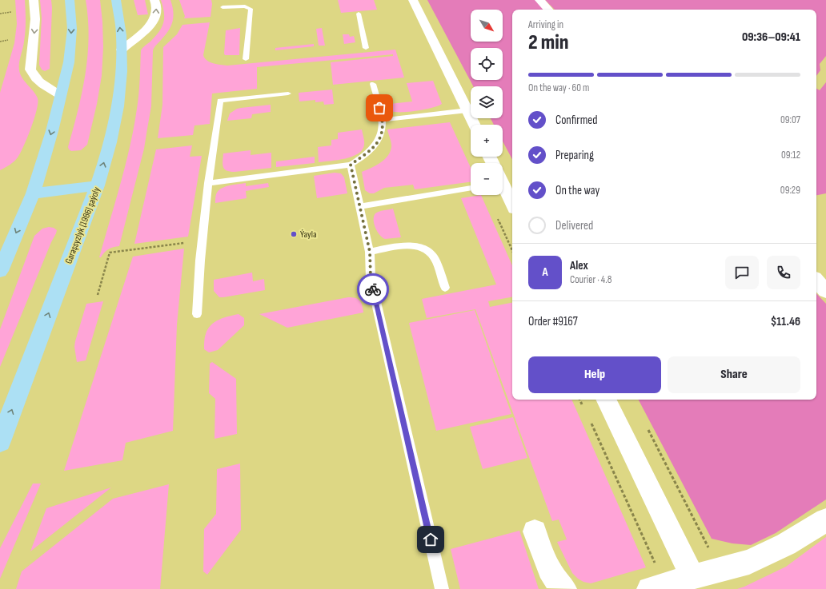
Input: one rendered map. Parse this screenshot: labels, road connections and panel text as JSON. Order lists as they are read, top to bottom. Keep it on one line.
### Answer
{"streets":{"main road":["Garaşsyzlyk (1986) şaýoly"]},"places":["Ýayla"],"north":"bottom right","page":{"map_buttons":["+","−"],"heading":["2 min","Arriving in","09:36–09:41"],"panel":["Alex","Courier · 4.8","Order #9167","$11.46"],"bar":"On the way · 60 m","list":[["Confirmed","09:07"],["Preparing","09:12"],["On the way","09:29"],"Delivered"],"round":"A","buttons":["Help","Share"]}}
